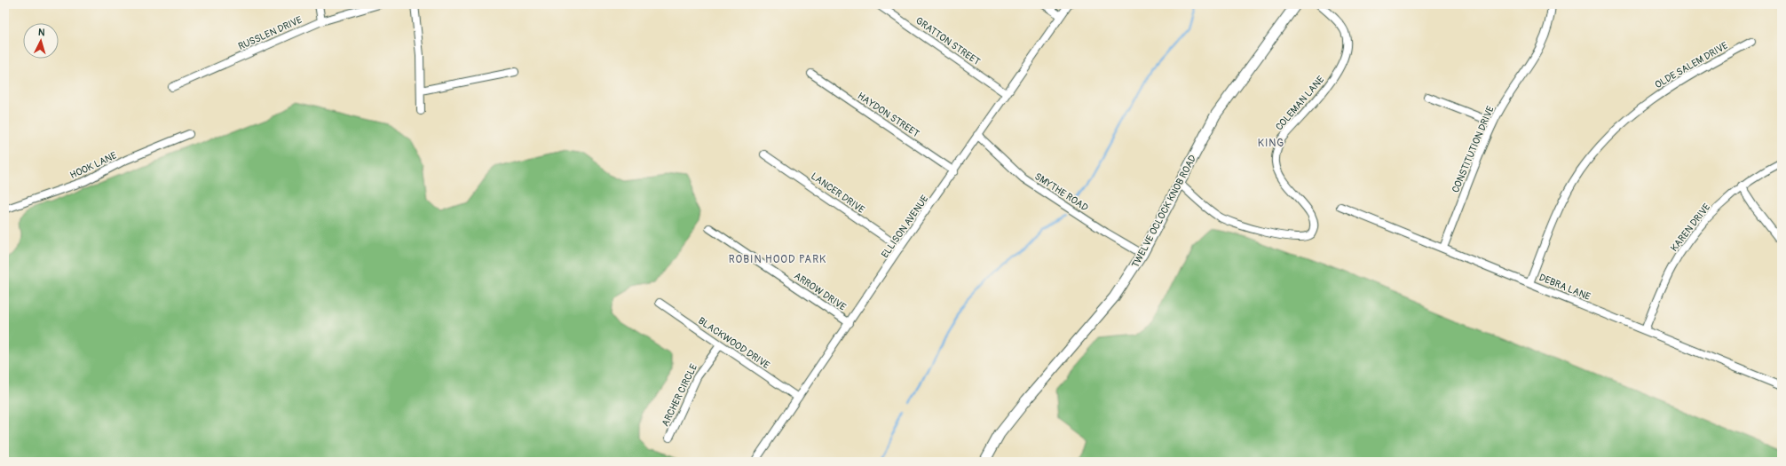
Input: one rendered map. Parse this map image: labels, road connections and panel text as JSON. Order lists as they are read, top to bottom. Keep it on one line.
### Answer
{"streets":{"street":["RUSSLEN DRIVE","GRATTON STREET","OLDE SALEM DRIVE","COLEMAN LANE","HAYDON STREET","CONSTITUTION DRIVE","HOOK LANE","SMYTHE ROAD","LANCER DRIVE","TWELVE OCLOCK KNOB ROAD","ELLISON AVENUE","KAREN DRIVE","DEBRA LANE","ARROW DRIVE","BLACKWOOD DRIVE","ARCHER CIRCLE"]},"crossings":[["GRATTON STREET","ELLISON AVENUE"],["OLDE SALEM DRIVE","DEBRA LANE"],["COLEMAN LANE","TWELVE OCLOCK KNOB ROAD"],["HAYDON STREET","ELLISON AVENUE"],["CONSTITUTION DRIVE","DEBRA LANE"],["SMYTHE ROAD","TWELVE OCLOCK KNOB ROAD"],["SMYTHE ROAD","ELLISON AVENUE"],["LANCER DRIVE","ELLISON AVENUE"],["ELLISON AVENUE","ARROW DRIVE"],["ELLISON AVENUE","BLACKWOOD DRIVE"],["KAREN DRIVE","DEBRA LANE"],["BLACKWOOD DRIVE","ARCHER CIRCLE"]],"districts":["KING","ROBIN HOOD PARK"],"north":"top"}
